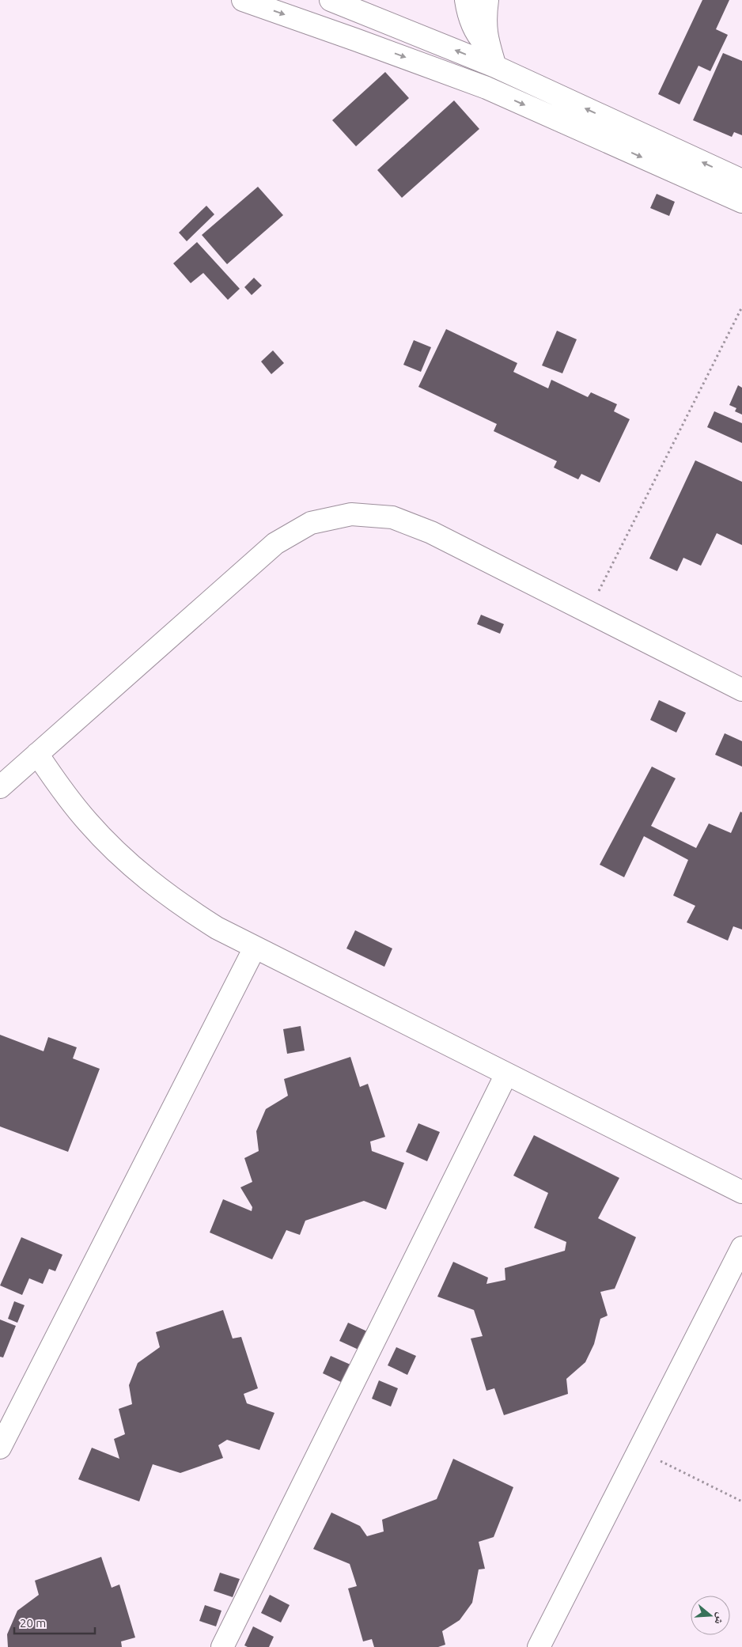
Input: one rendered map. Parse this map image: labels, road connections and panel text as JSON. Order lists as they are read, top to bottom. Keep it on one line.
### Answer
{"scale_bar":"20 m","north":"right"}
